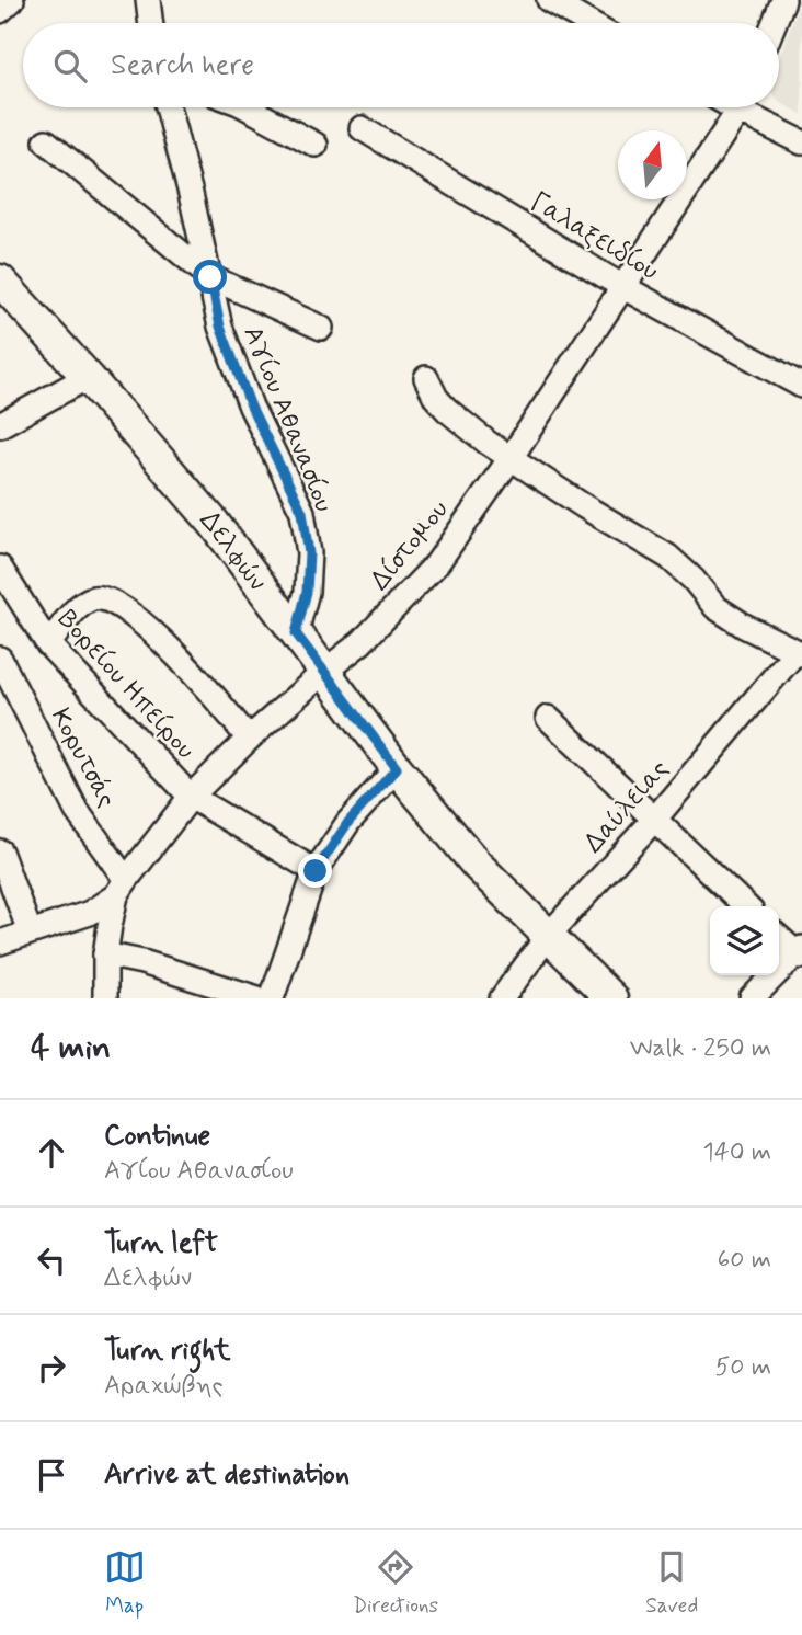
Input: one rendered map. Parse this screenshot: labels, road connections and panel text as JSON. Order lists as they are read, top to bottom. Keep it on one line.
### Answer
{"streets":{"main road":["Δελφών"],"street":["Γαλαξειδίου","Αγίου Αθανασίου","Δίστομου","Βορείου Ηπείρου","Κορυτσάς","Δαύλειας"]},"crossings":[["Γαλαξειδίου","Δίστομου"],["Αγίου Αθανασίου","Δελφών"],["Δίστομου","Δελφών"],["Δίστομου","Βορείου Ηπείρου"],["Δίστομου","Κορυτσάς"],["Δελφών","Δαύλειας"]],"north":"top","page":{"search":"Search here","heading":["4 min","Walk · 250 m"],"list":[["Continue","Αγίου Αθανασίου","140 m"],["Turn left","Δελφών","60 m"],["Turn right","Αραχώβης","50 m"],"Arrive at destination"],"nav":["Map","Directions","Saved"]}}
